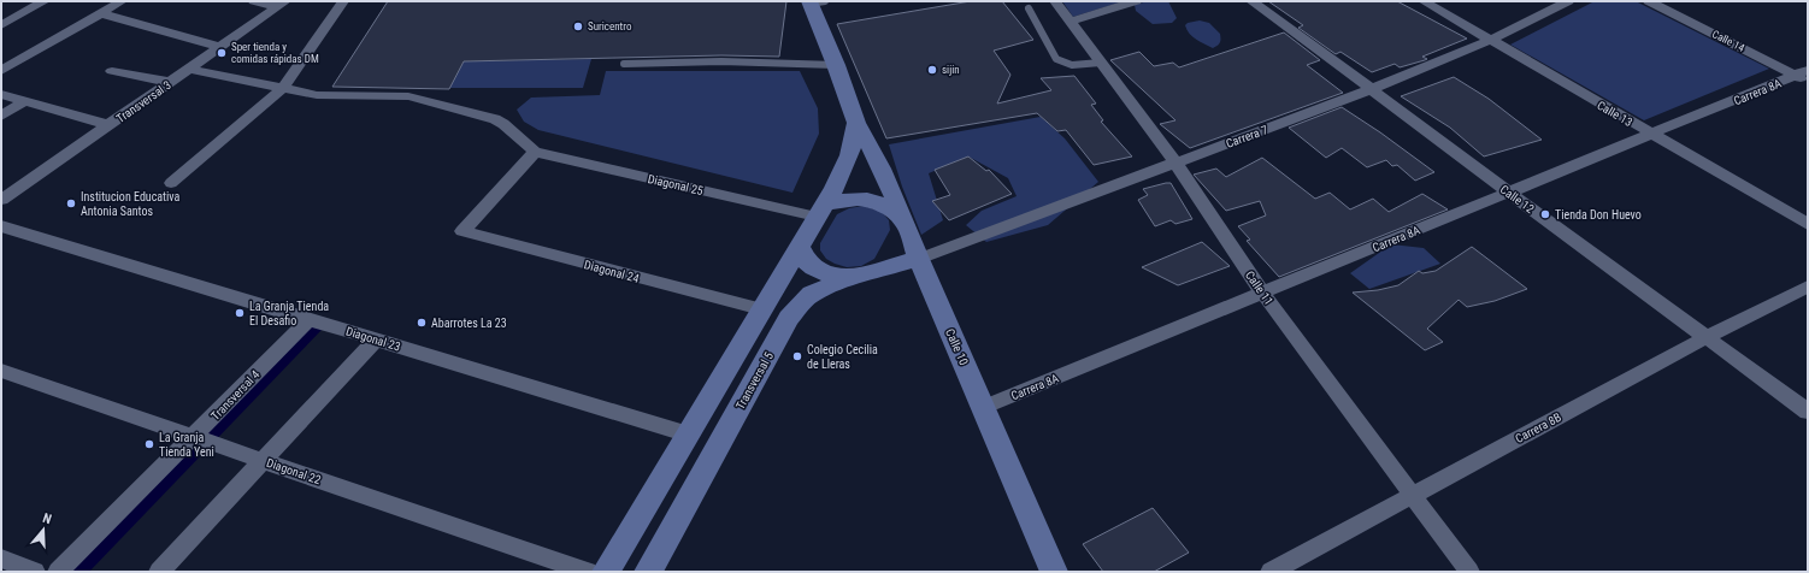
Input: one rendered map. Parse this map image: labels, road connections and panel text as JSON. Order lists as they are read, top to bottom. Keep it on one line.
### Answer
{"streets":{"street":["Calle 14","Carrera 8A","Transversal 3","Calle 13","Carrera 7","Diagonal 25","Calle 12","Diagonal 24","Calle 11","Diagonal 23","Calle 10","Transversal 5","Transversal 4","Carrera 8B","Diagonal 22"]},"crossings":[["Calle 14","Carrera 8A"],["Carrera 8A","Calle 13"],["Carrera 8A","Calle 12"],["Carrera 8A","Calle 11"],["Carrera 8A","Calle 10"],["Calle 13","Carrera 7"],["Carrera 7","Diagonal 25"],["Carrera 7","Calle 12"],["Carrera 7","Calle 11"],["Carrera 7","Calle 10"],["Carrera 7","Transversal 5"],["Diagonal 25","Diagonal 24"],["Diagonal 25","Calle 10"],["Diagonal 25","Transversal 5"],["Calle 12","Carrera 8B"],["Calle 11","Carrera 8B"],["Diagonal 23","Transversal 4"],["Calle 10","Transversal 5"],["Transversal 4","Diagonal 22"]],"places":["Suricentro","Sper tienda y comidas rápidas DM","sijin","Institucion Educativa Antonia Santos","Tienda Don Huevo","La Granja Tienda El Desafio","Abarrotes La 23","Colegio Cecilia de Lleras","La Granja Tienda Yeni"],"north":"top"}
